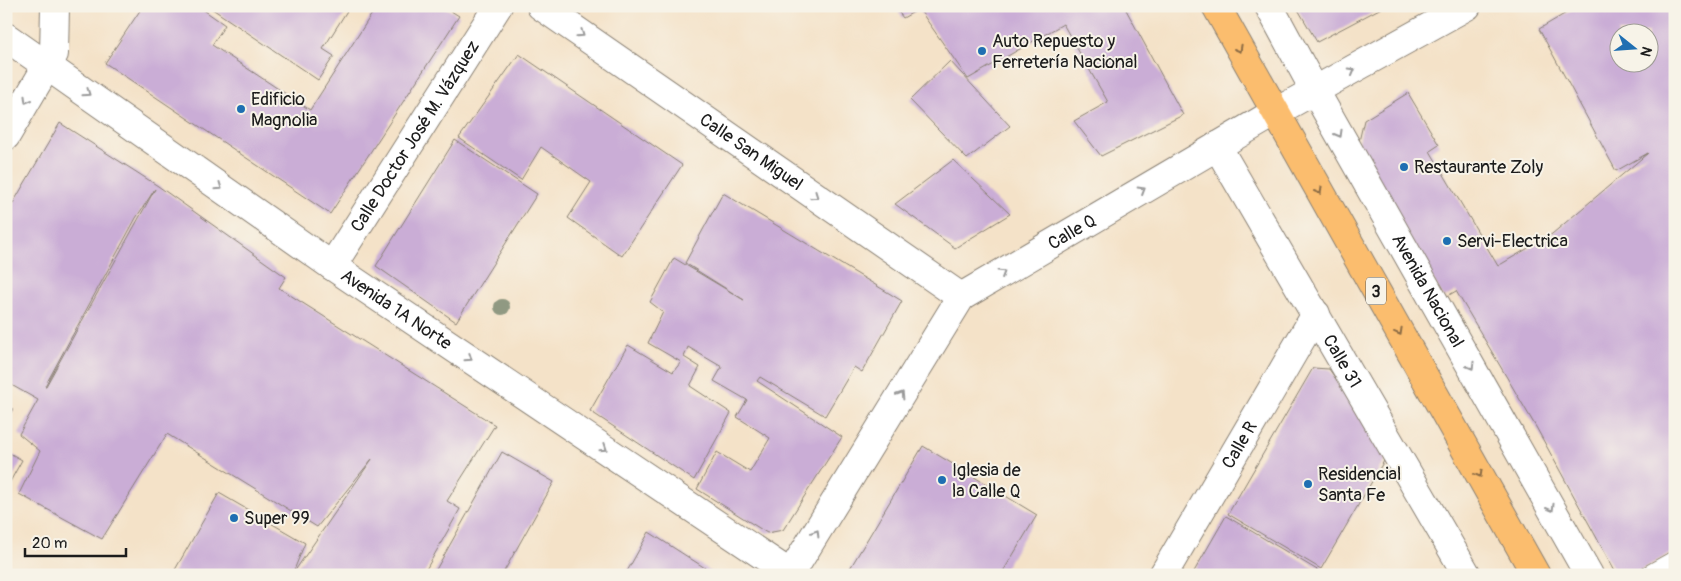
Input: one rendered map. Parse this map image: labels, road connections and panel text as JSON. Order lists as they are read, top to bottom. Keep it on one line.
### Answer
{"streets":{"main road":["3"],"street":["Calle Doctor José M. Vázquez","Calle San Miguel","Calle Q","Avenida Nacional","Avenida 1A Norte","Calle 31","Calle R"]},"crossings":[["Calle Doctor José M. Vázquez","Avenida 1A Norte"],["Calle San Miguel","Calle Q"],["Calle Q","3"],["Calle Q","Avenida Nacional"],["Calle Q","Avenida 1A Norte"],["Calle Q","Calle 31"],["Calle 31","Calle R"]],"one_way":["Calle San Miguel","Calle Q","Avenida Nacional","Avenida 1A Norte"],"places":["Auto Repuesto y Ferretería Nacional","Edificio Magnolia","Restaurante Zoly","Servi-Electrica","Iglesia de la Calle Q","Residencial Santa Fe","Super 99"],"scale_bar":"20 m","north":"right"}
